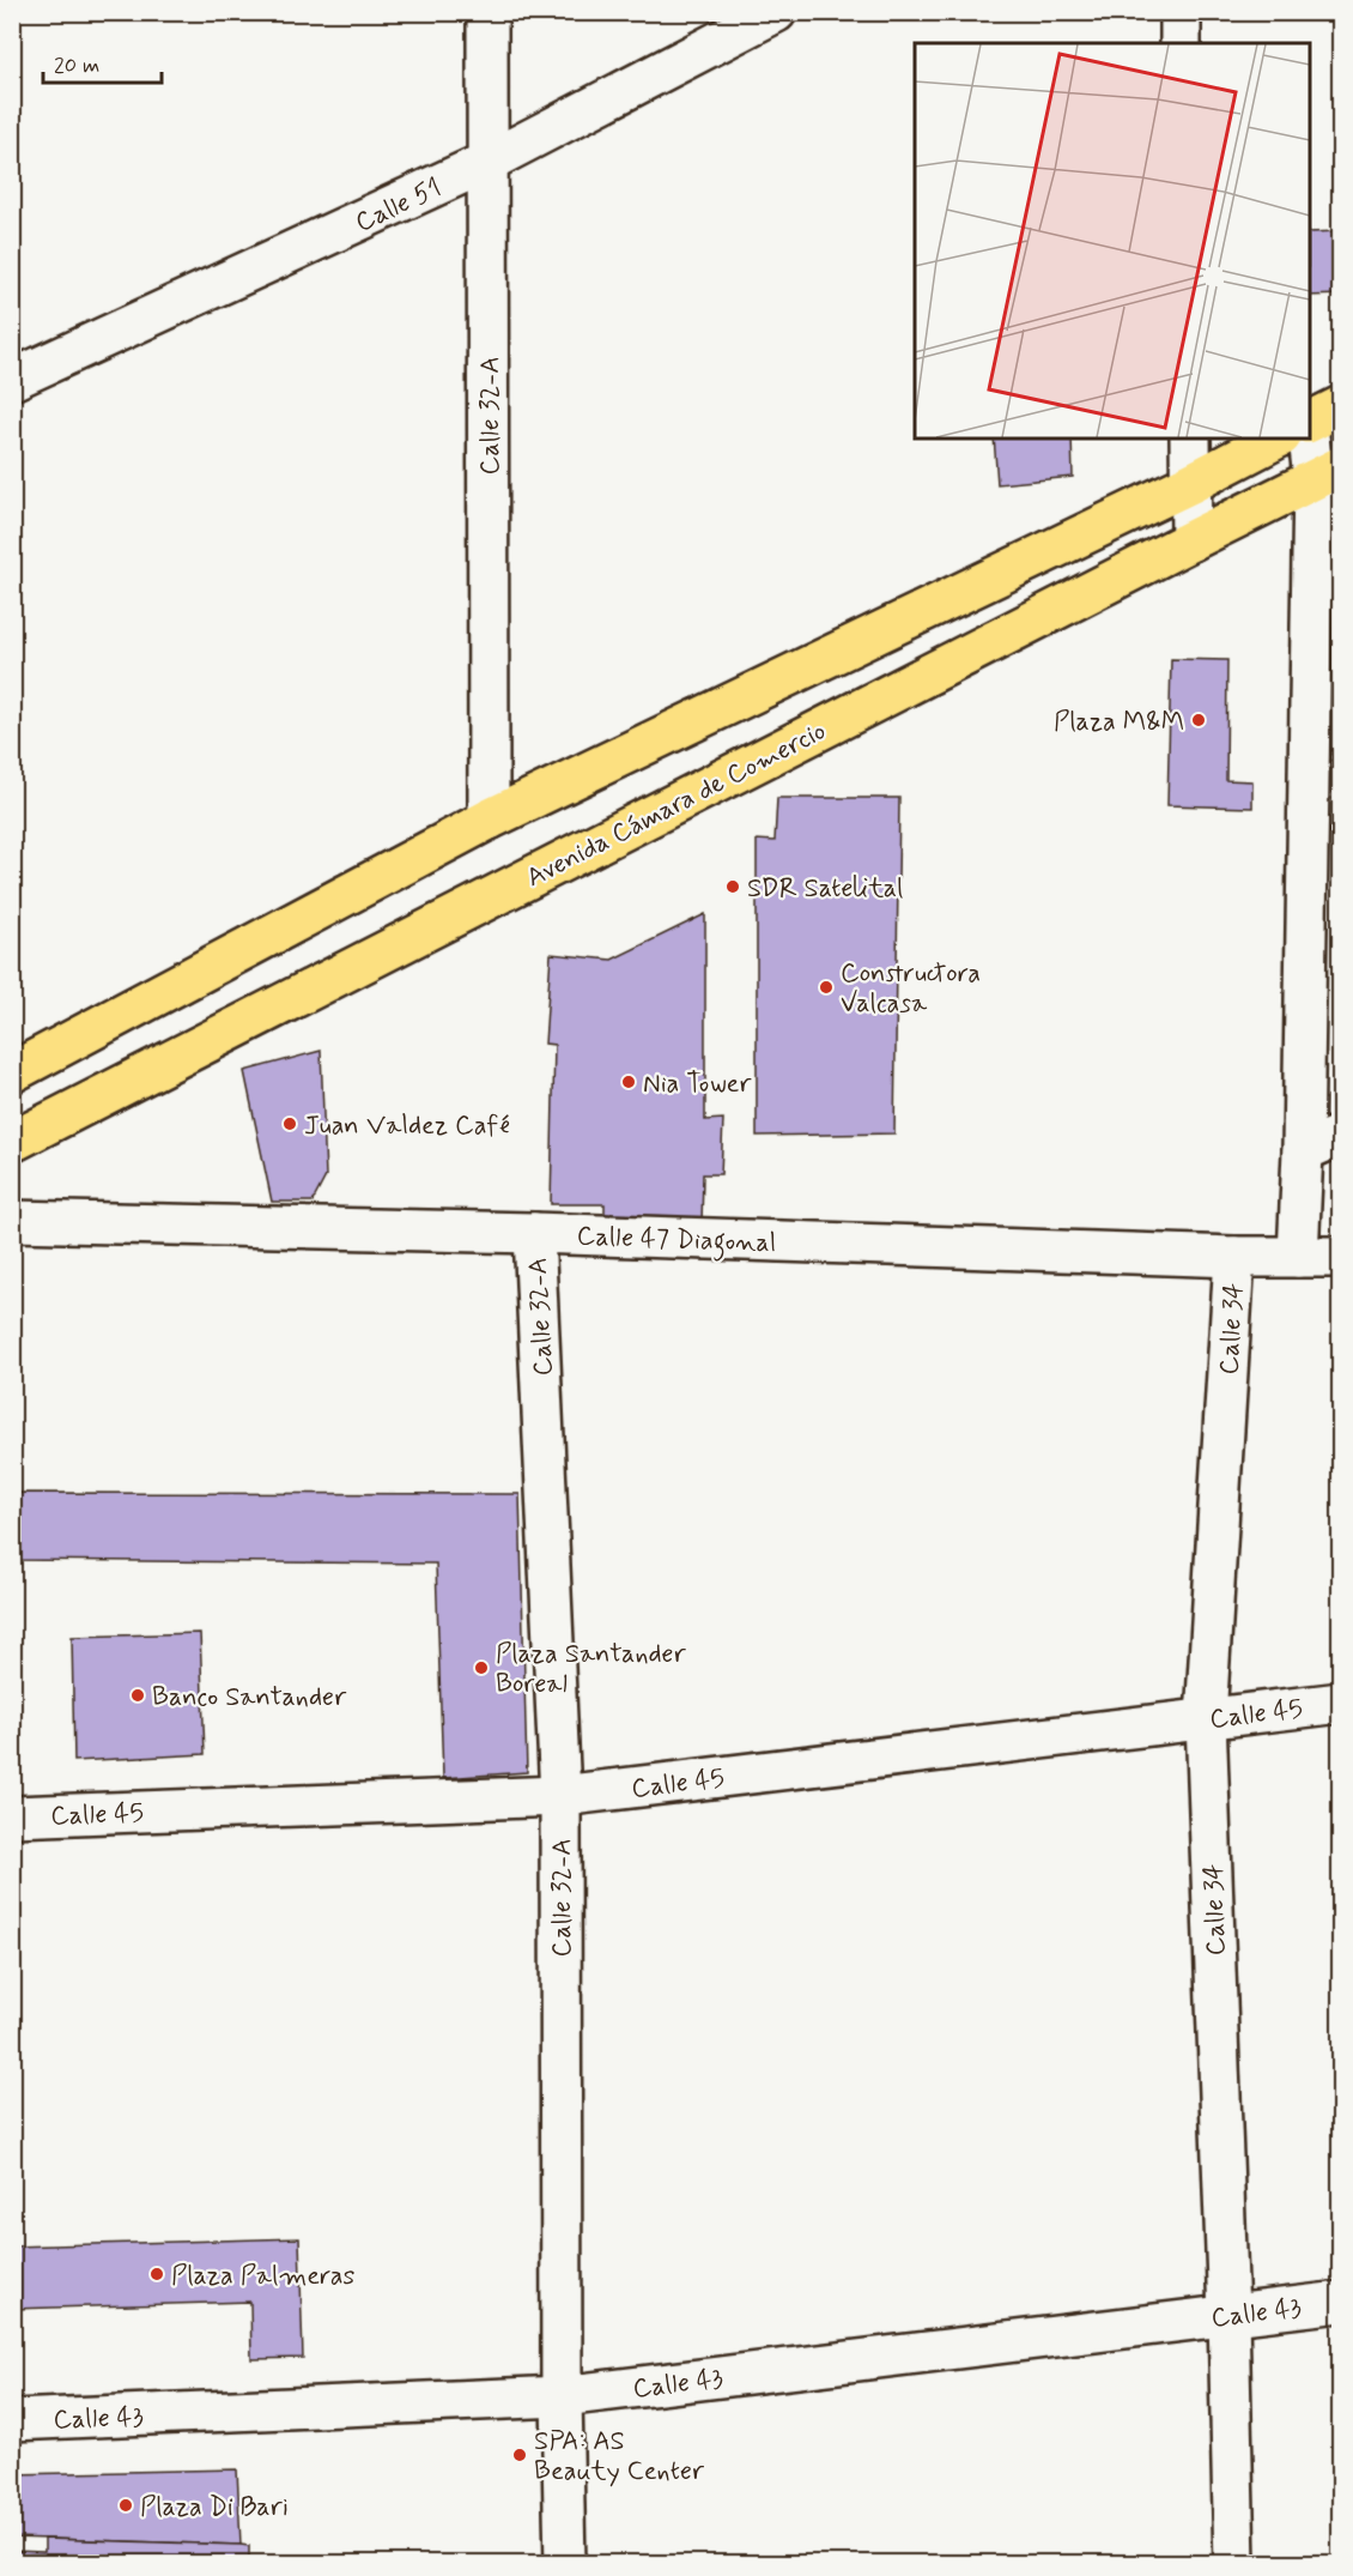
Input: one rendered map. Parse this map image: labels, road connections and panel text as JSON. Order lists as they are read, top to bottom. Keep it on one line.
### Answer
{"streets":{"main road":["Avenida Cámara de Comercio"],"street":["Calle 51","Calle 32-A","Calle 47 Diagonal","Calle 34","Calle 45","Calle 43"]},"crossings":[["Calle 51","Calle 32-A"],["Calle 32-A","Calle 47 Diagonal"],["Calle 32-A","Calle 45"],["Calle 32-A","Calle 43"],["Calle 47 Diagonal","Calle 34"],["Calle 34","Calle 45"],["Calle 34","Calle 43"]],"places":["Plaza M&M","SDR Satelital","Constructora Valcasa","Nia Tower","Juan Valdez Café","Plaza Santander Boreal","Banco Santander","Plaza Palmeras","SPA: AS Beauty Center","Plaza Di Bari"],"scale_bar":"20 m"}
